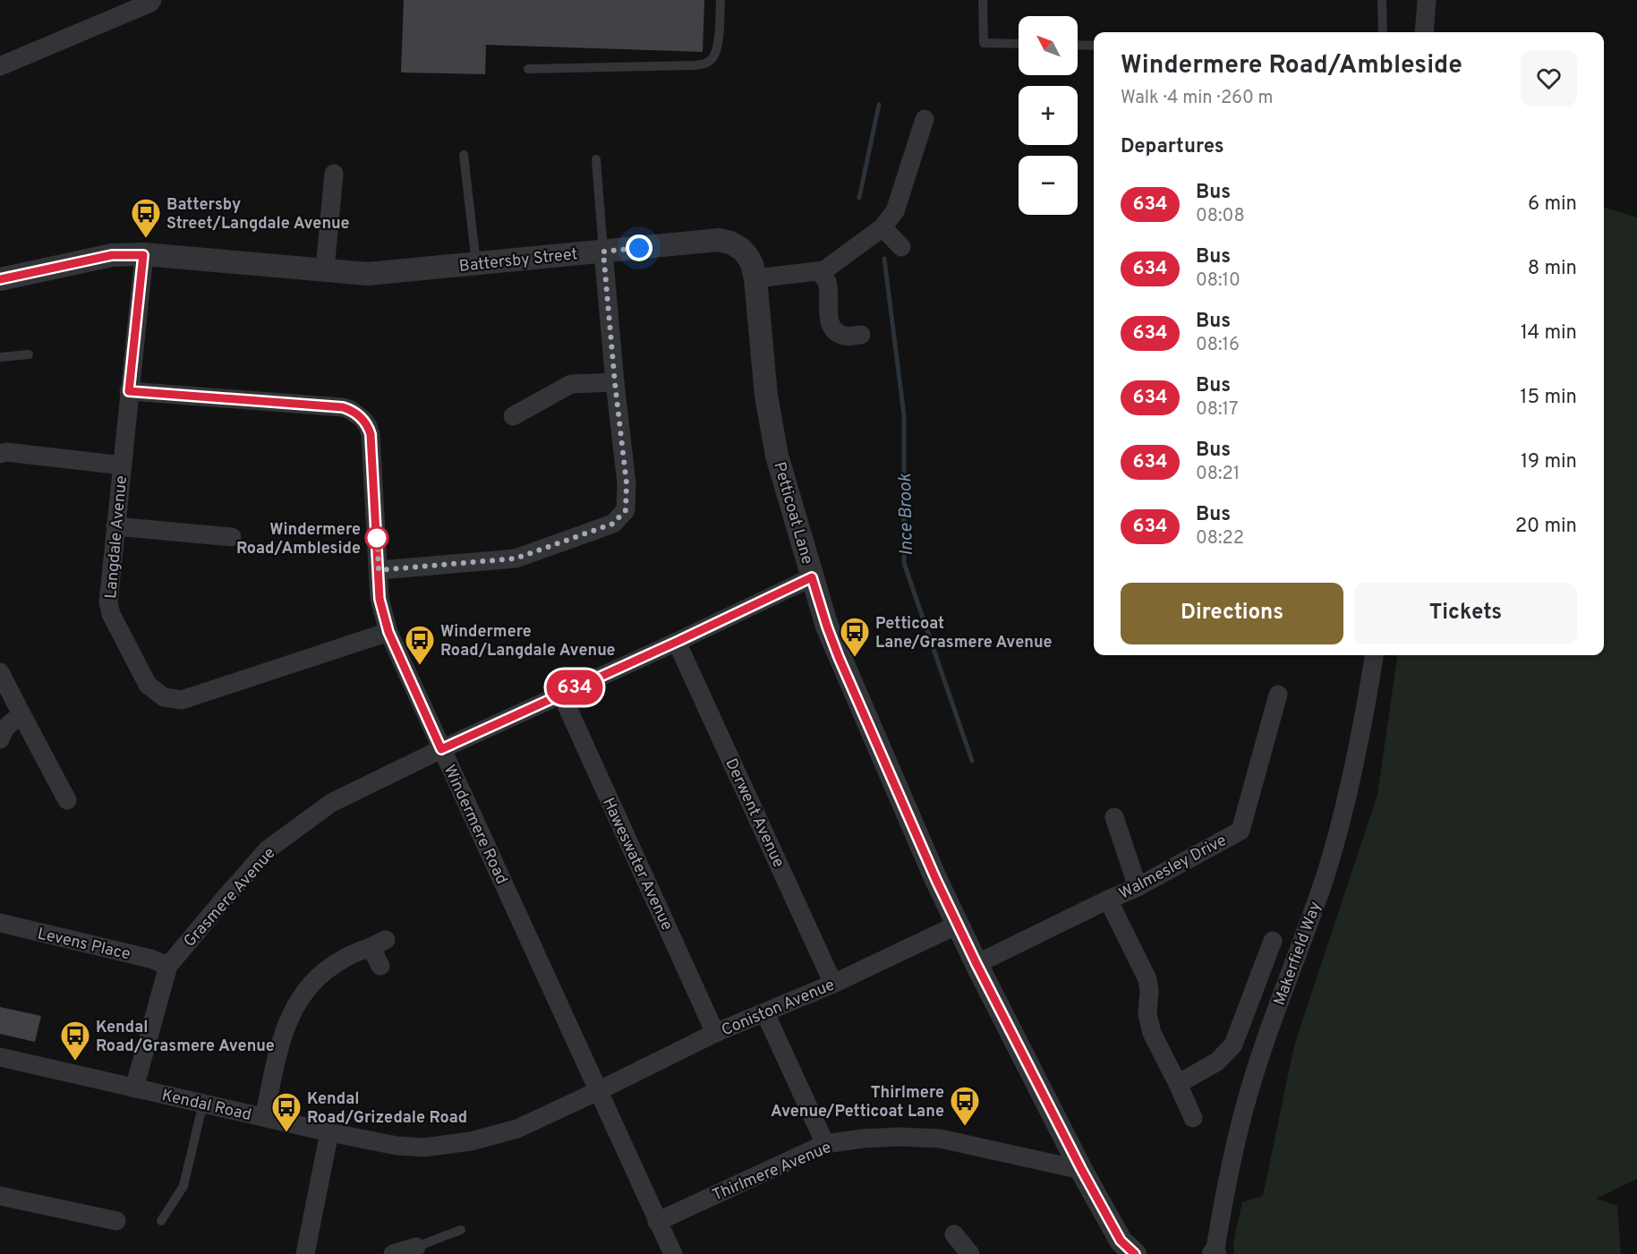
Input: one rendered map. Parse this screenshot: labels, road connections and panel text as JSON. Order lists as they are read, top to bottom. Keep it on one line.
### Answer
{"streets":{"street":["Battersby Street","Petticoat Lane","Langdale Avenue","Derwent Avenue","Windermere Road","Haweswater Avenue","Walmesley Drive","Grasmere Avenue","Levens Place","Makerfield Way","Coniston Avenue","Kendal Road","Thirlmere Avenue"]},"crossings":[["Battersby Street","Petticoat Lane"],["Battersby Street","Langdale Avenue"],["Petticoat Lane","Walmesley Drive"],["Petticoat Lane","Grasmere Avenue"],["Petticoat Lane","Coniston Avenue"],["Petticoat Lane","Thirlmere Avenue"],["Langdale Avenue","Windermere Road"],["Derwent Avenue","Grasmere Avenue"],["Derwent Avenue","Coniston Avenue"],["Windermere Road","Grasmere Avenue"],["Windermere Road","Coniston Avenue"],["Windermere Road","Kendal Road"],["Windermere Road","Thirlmere Avenue"],["Haweswater Avenue","Grasmere Avenue"],["Haweswater Avenue","Coniston Avenue"],["Grasmere Avenue","Levens Place"],["Grasmere Avenue","Kendal Road"],["Coniston Avenue","Kendal Road"]],"water":["Ince Brook"],"places":{"bus stop":["Battersby Street/Langdale Avenue","Petticoat Lane/Grasmere Avenue","Windermere Road/Langdale Avenue","Kendal Road/Grasmere Avenue","Thirlmere Avenue/Petticoat Lane","Kendal Road/Grizedale Road"],"other":["Windermere Road/Ambleside"]},"lines":["bus line 634"],"north":"top left","page":{"on_map":"634","map_buttons":["+","−"],"heading":[["Windermere Road/Ambleside","Walk · 4 min · 260 m"],"Departures"],"list":[{"mark":"634","name":"Bus","note":"08:08","value":"6 min"},{"mark":"634","name":"Bus","note":"08:10","value":"8 min"},{"mark":"634","name":"Bus","note":"08:16","value":"14 min"},{"mark":"634","name":"Bus","note":"08:17","value":"15 min"},{"mark":"634","name":"Bus","note":"08:21","value":"19 min"},{"mark":"634","name":"Bus","note":"08:22","value":"20 min"}],"buttons":["Directions","Tickets"]}}
